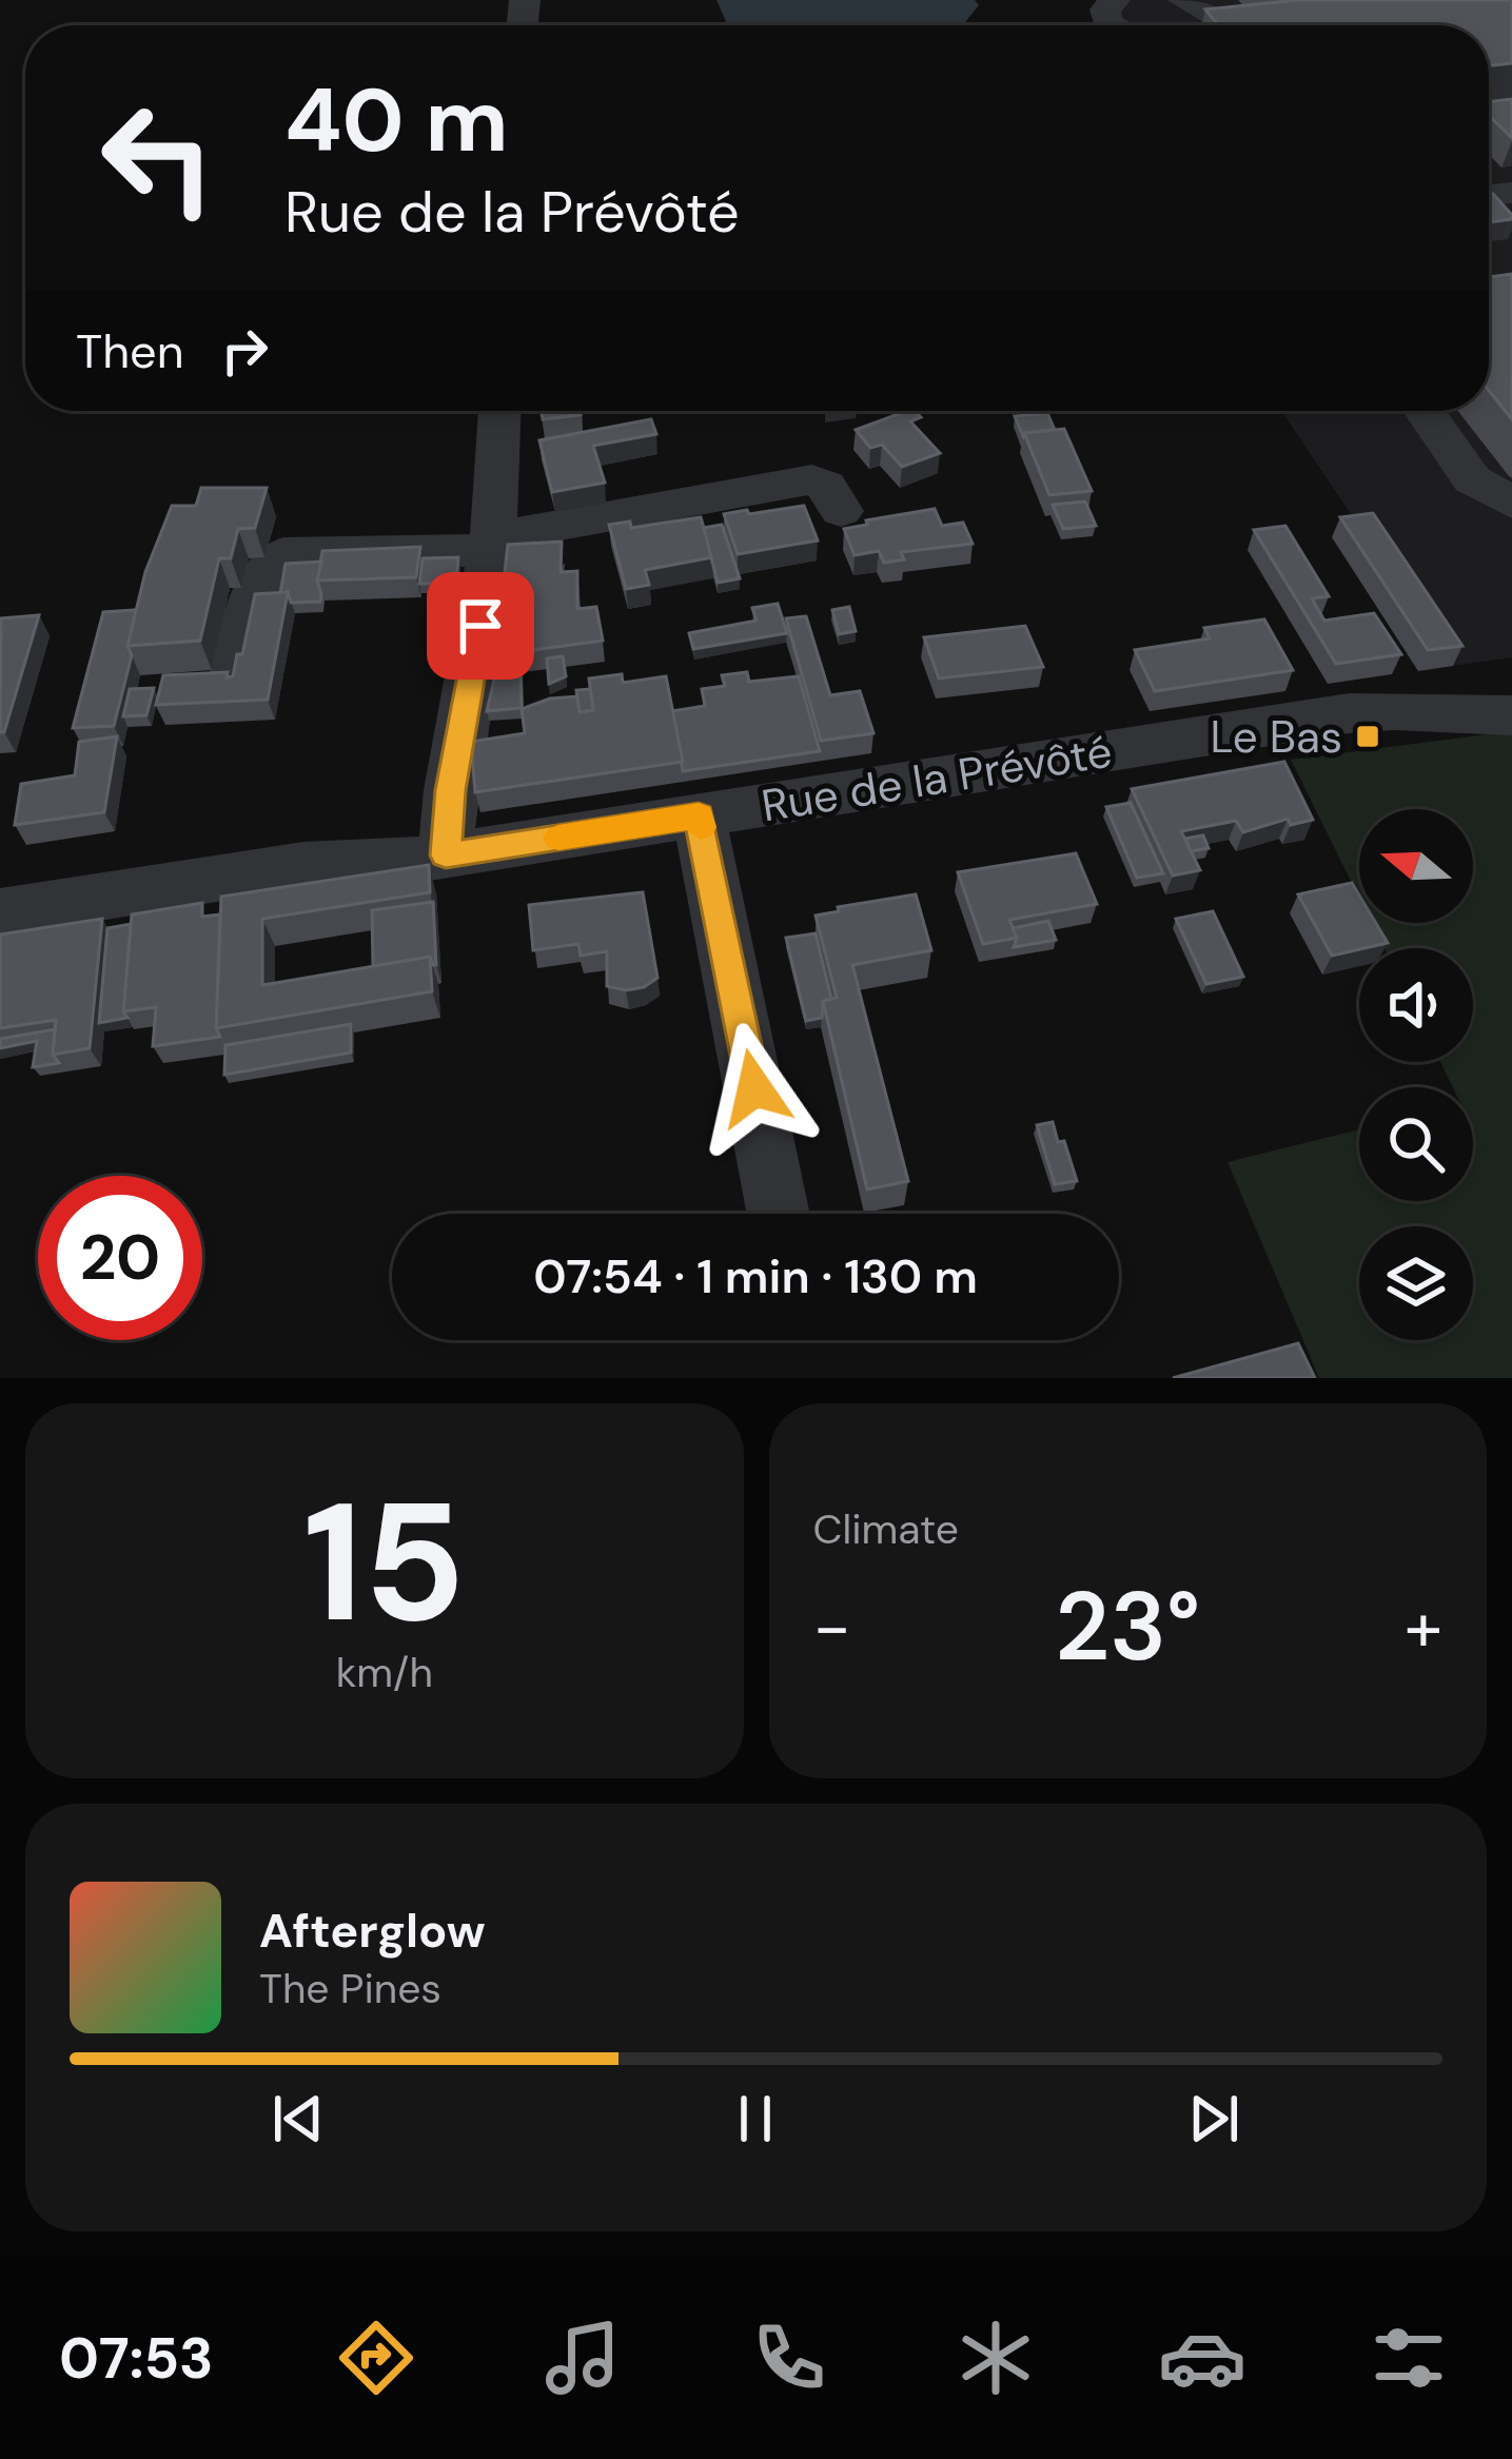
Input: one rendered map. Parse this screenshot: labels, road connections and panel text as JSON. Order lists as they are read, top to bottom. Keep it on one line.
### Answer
{"streets":{"street":["Rue de la Prévôté"]},"places":{"transit":["Le Bas"]},"north":"left","page":{"turn":["40 m","Rue de la Prévôté"],"then":"Then","limit":"20","trip":"07:54 · 1 min · 130 m","tile":[["15","km/h"],"Climate"],"heat":["−","23°","+"],"song":["Afterglow","The Pines"],"tabs":"07:53"}}
